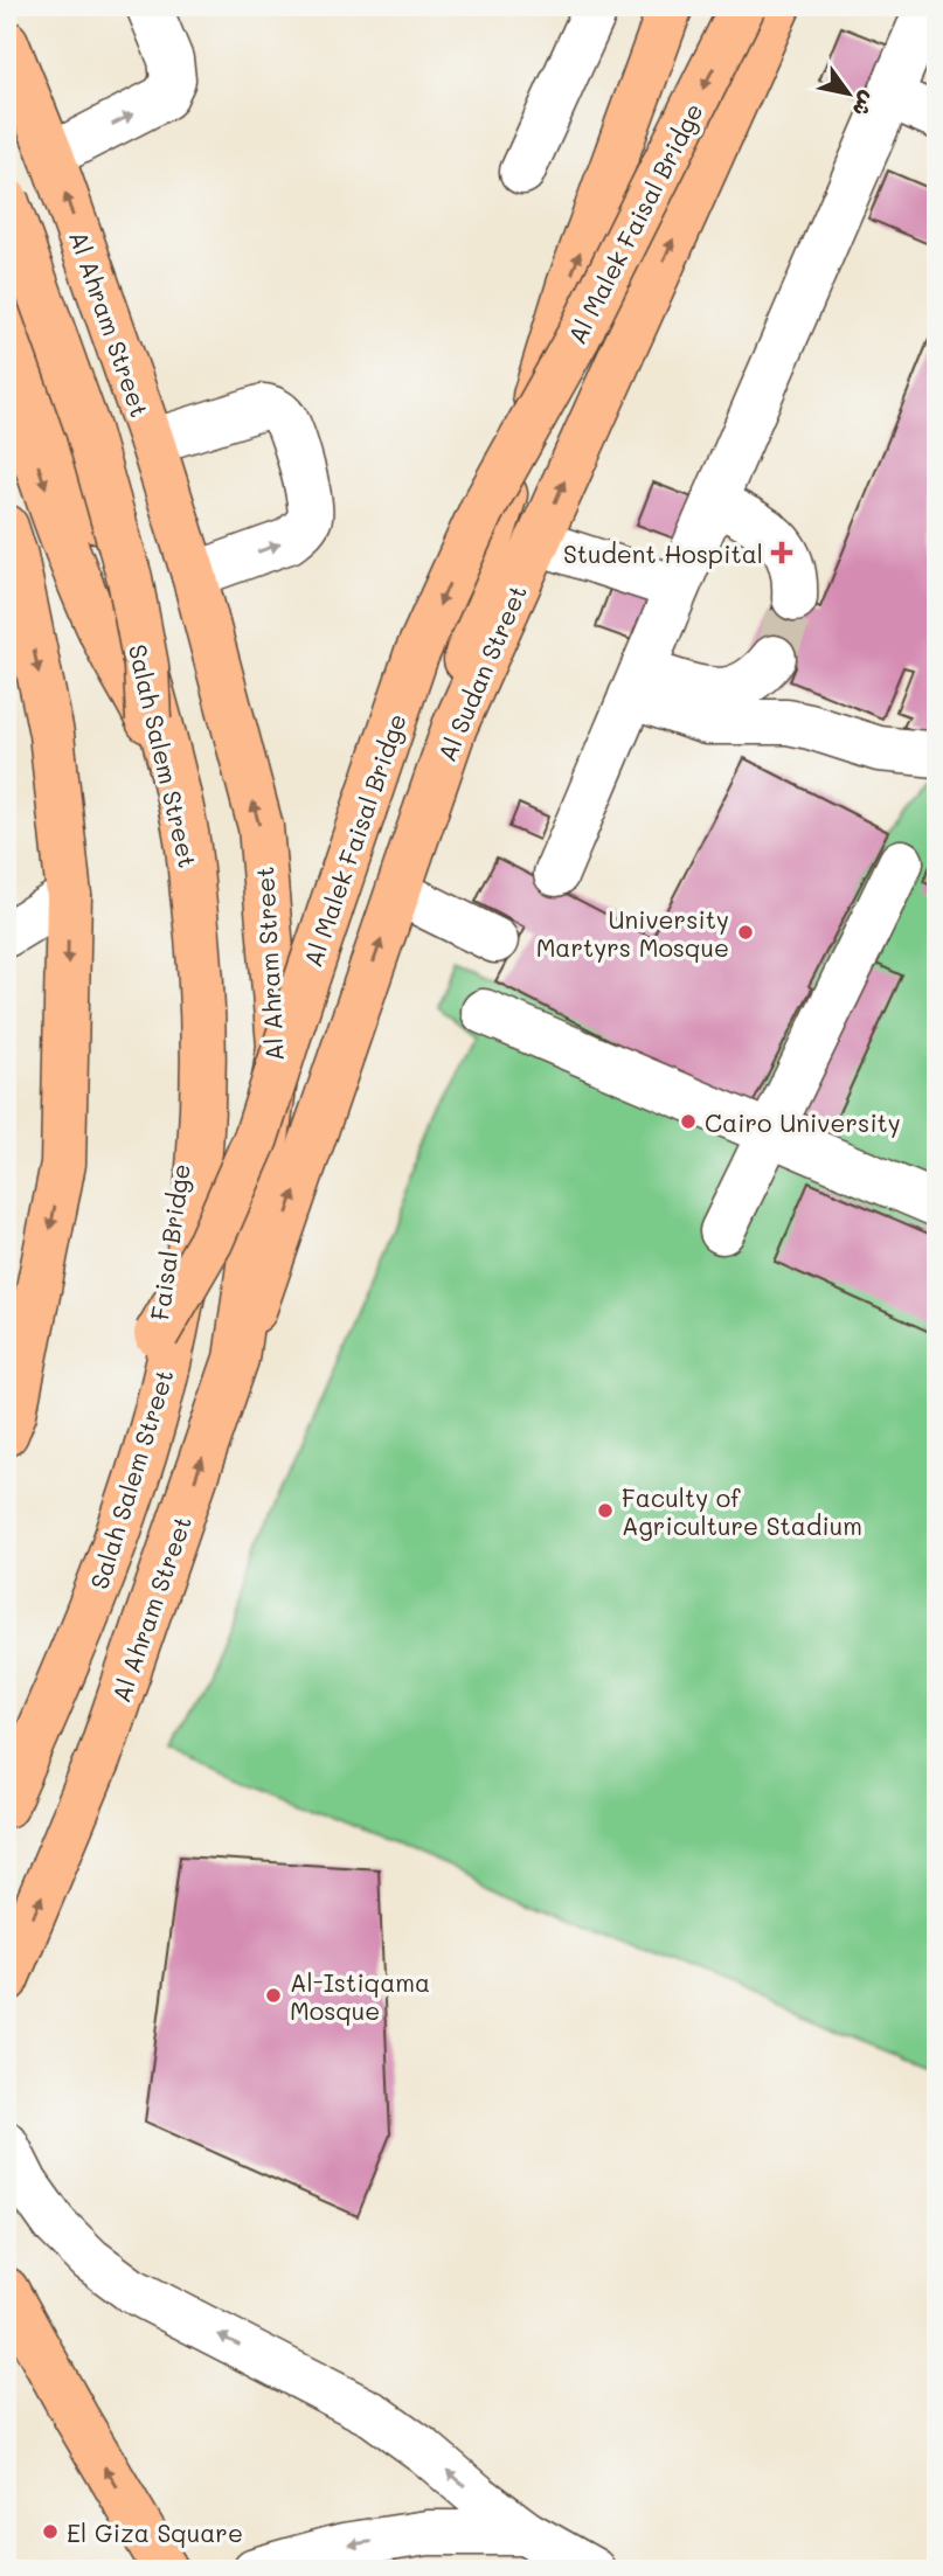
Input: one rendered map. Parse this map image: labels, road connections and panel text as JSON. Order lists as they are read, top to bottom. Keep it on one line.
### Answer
{"streets":{"main road":["Al Malek Faisal Bridge","Al Ahram Street","Al Sudan Street","Salah Salem Street","Faisal Bridge"]},"crossings":[["Al Malek Faisal Bridge","Al Sudan Street"],["Al Malek Faisal Bridge","Faisal Bridge"],["Al Ahram Street","Al Sudan Street"]],"places":{"health":["Student Hospital"],"other":["University Martyrs Mosque","Cairo University","Faculty of Agriculture Stadium","Al-Istiqama Mosque","El Giza Square"]},"north":"bottom right"}
